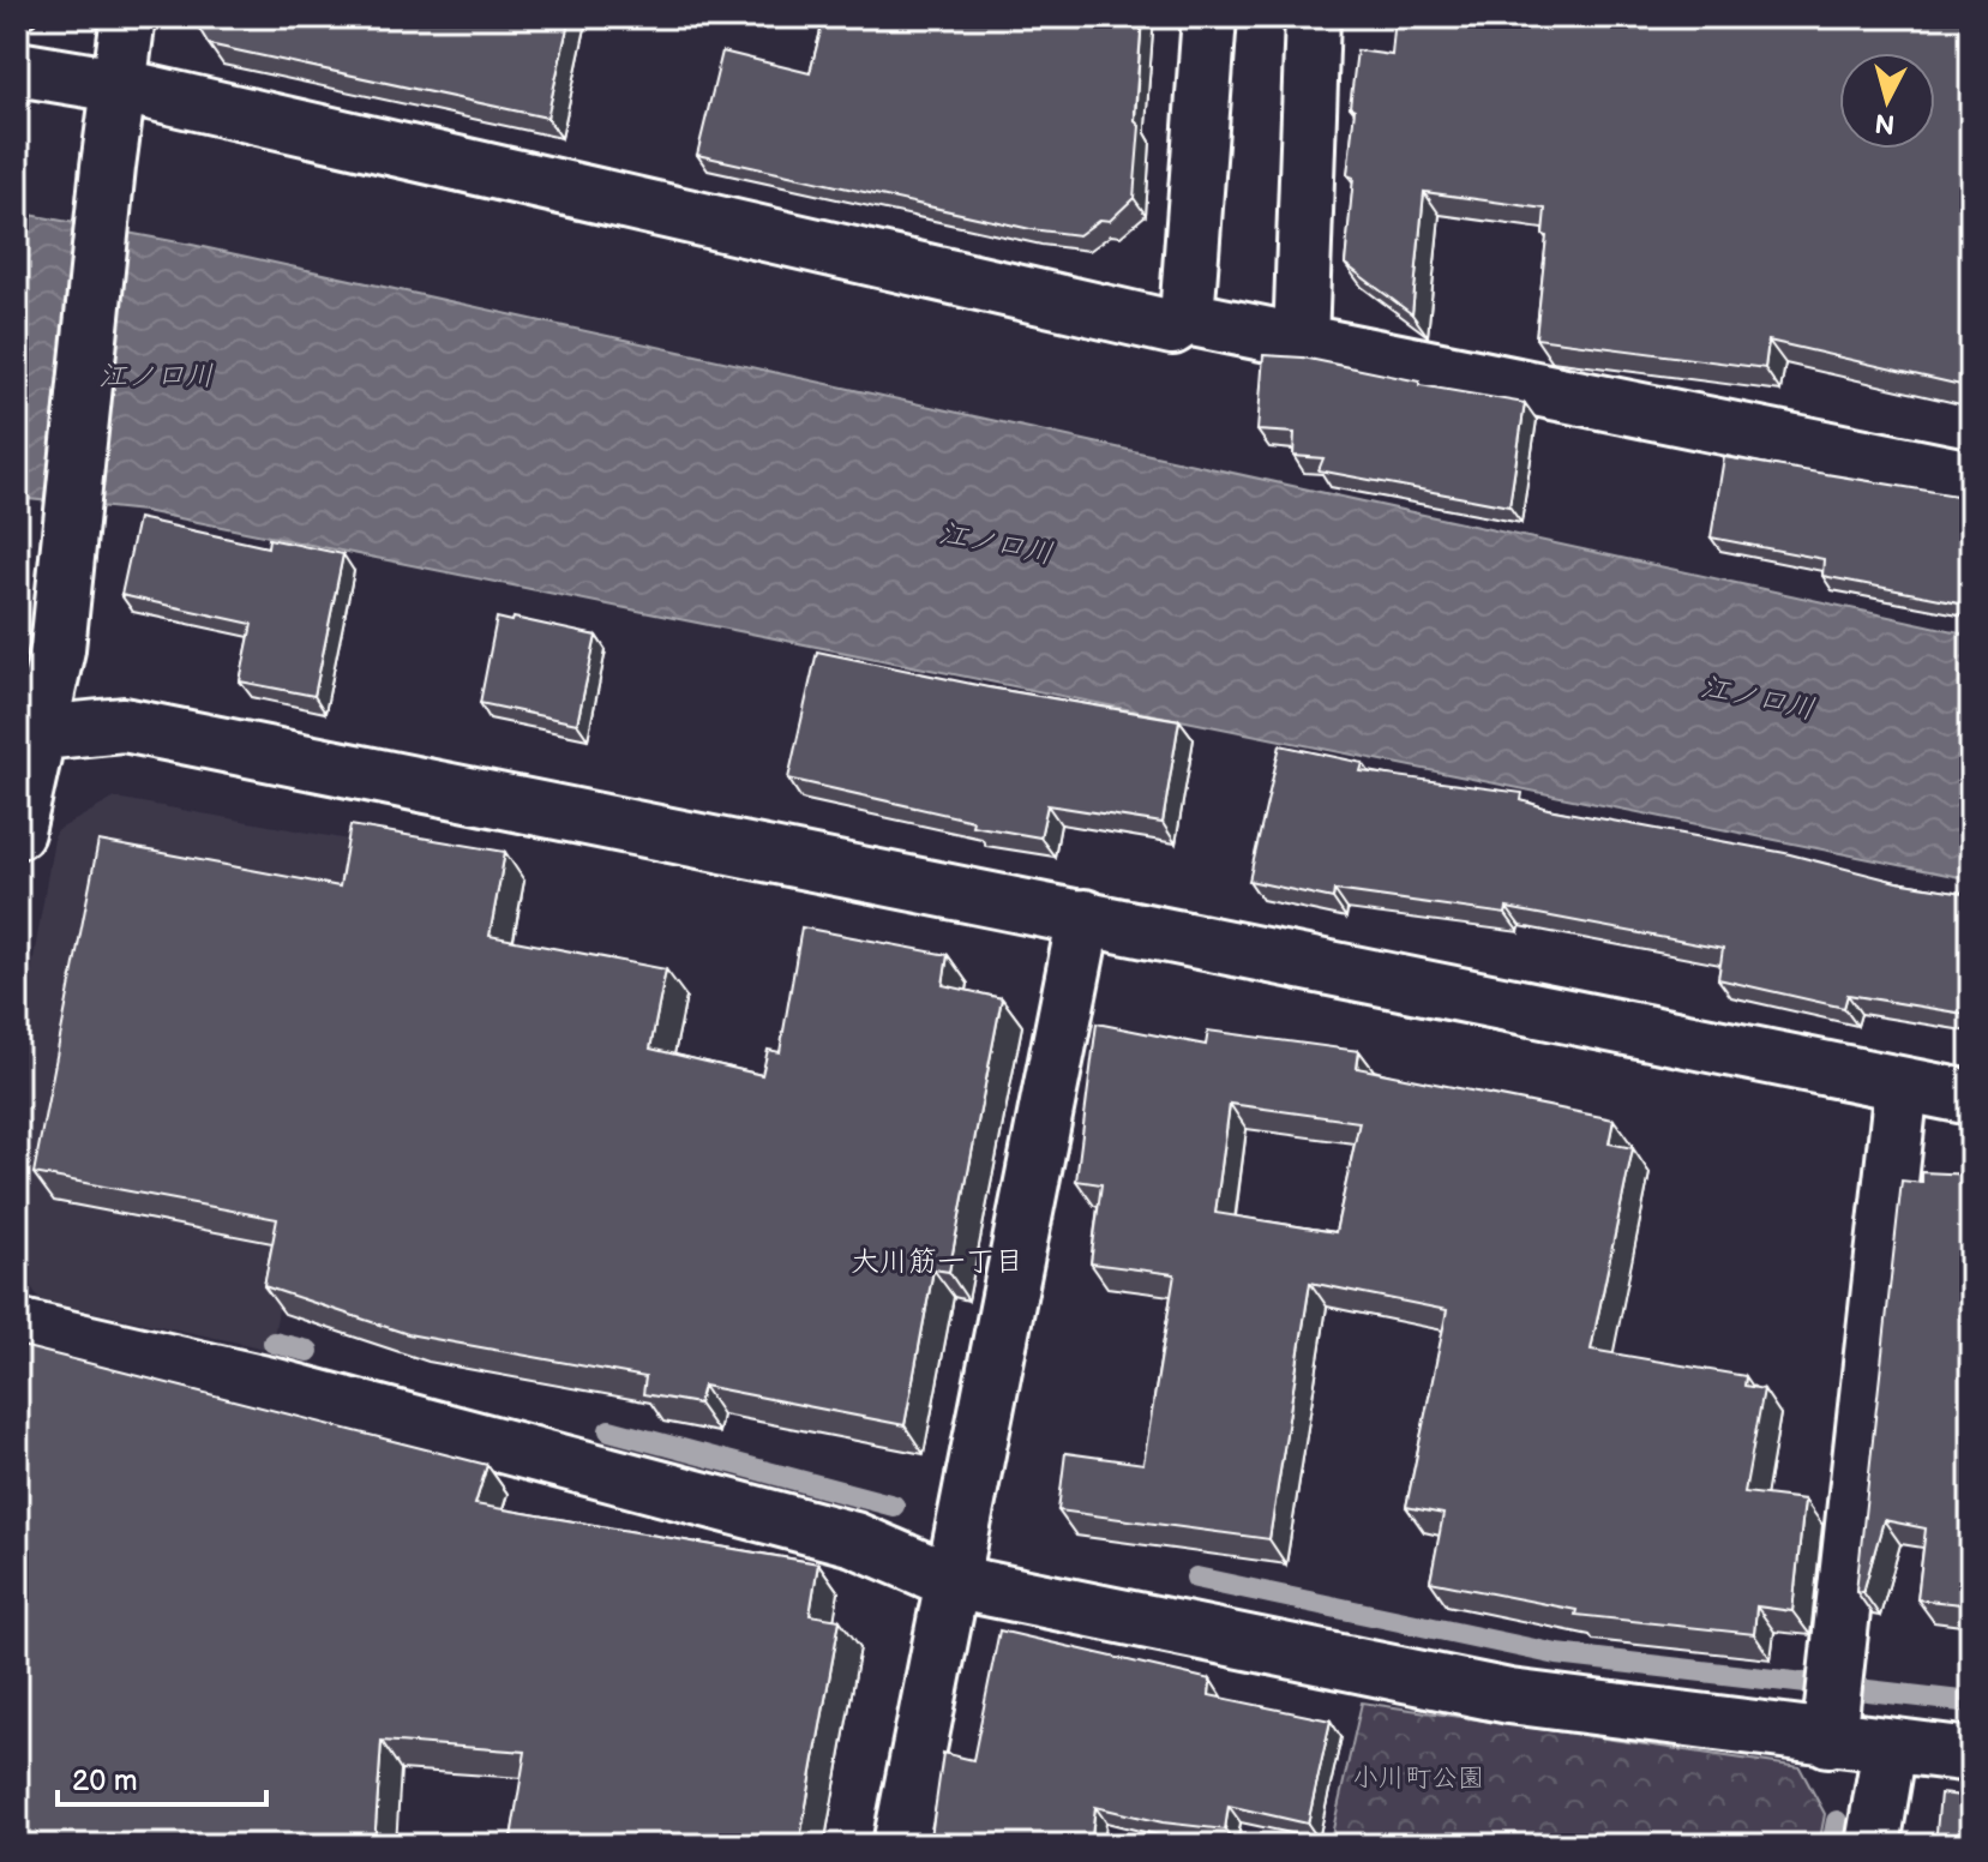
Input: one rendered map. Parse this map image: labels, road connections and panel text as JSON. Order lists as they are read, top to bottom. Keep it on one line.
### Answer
{"districts":["大川筋一丁目"],"water":["江ノ口川"],"parks":["小川町公園"],"scale_bar":"20 m","north":"bottom"}
